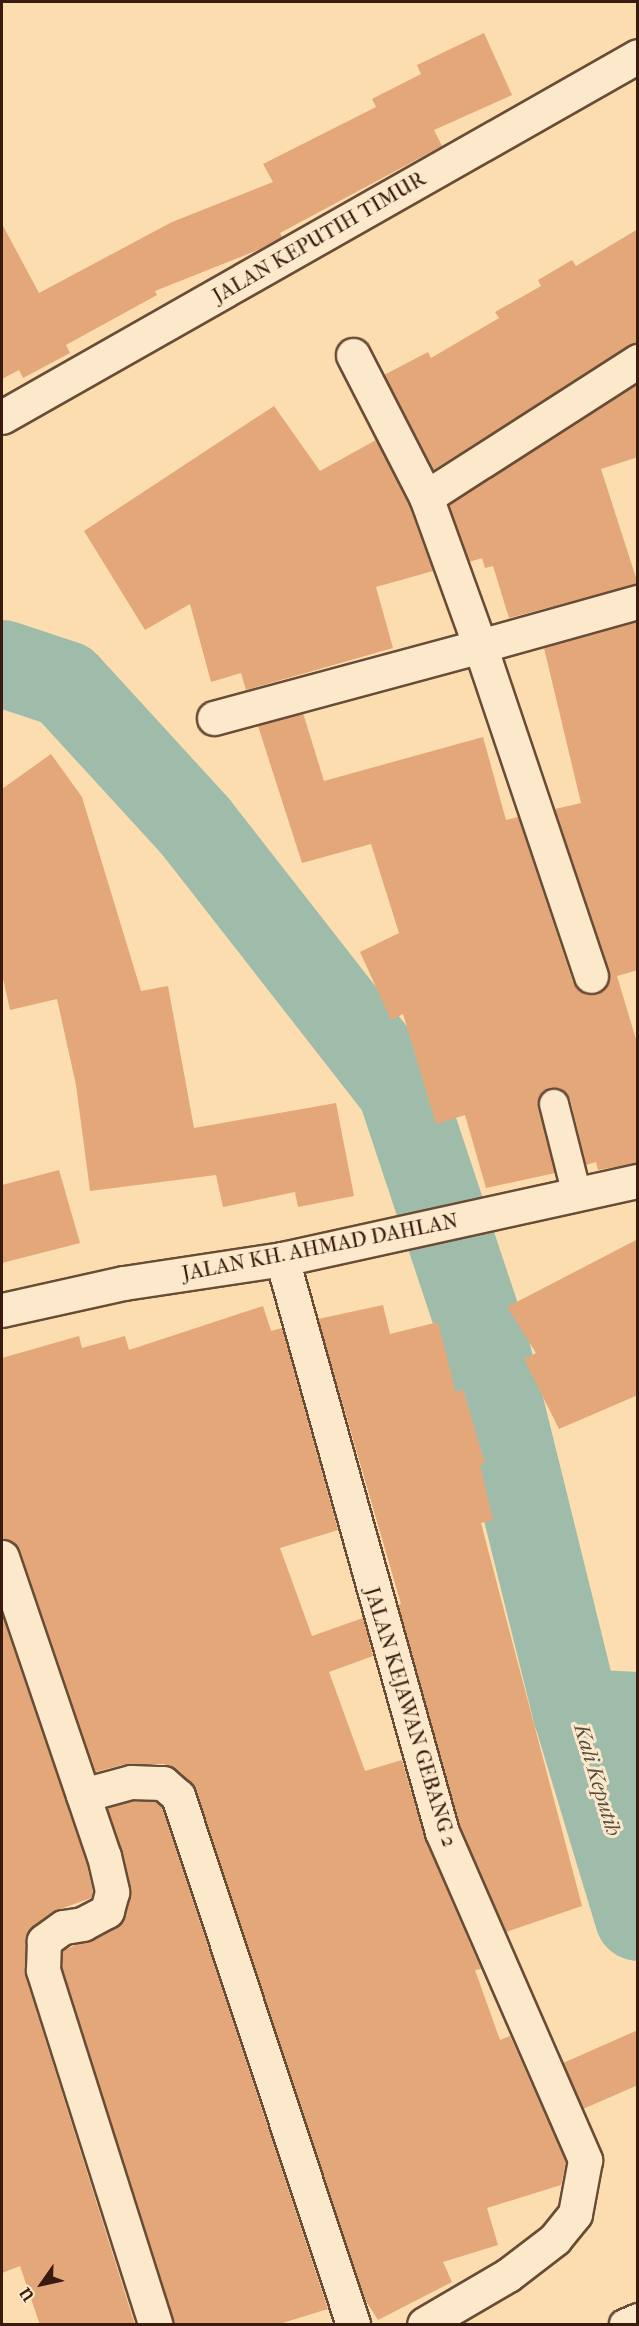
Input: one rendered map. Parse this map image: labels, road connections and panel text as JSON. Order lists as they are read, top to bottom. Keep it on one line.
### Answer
{"streets":{"street":["JALAN KEPUTIH TIMUR","JALAN KH. AHMAD DAHLAN","JALAN KEJAWAN GEBANG 2"]},"crossings":[["JALAN KH. AHMAD DAHLAN","JALAN KEJAWAN GEBANG 2"]],"water":["Kali Keputih"],"north":"bottom left"}
